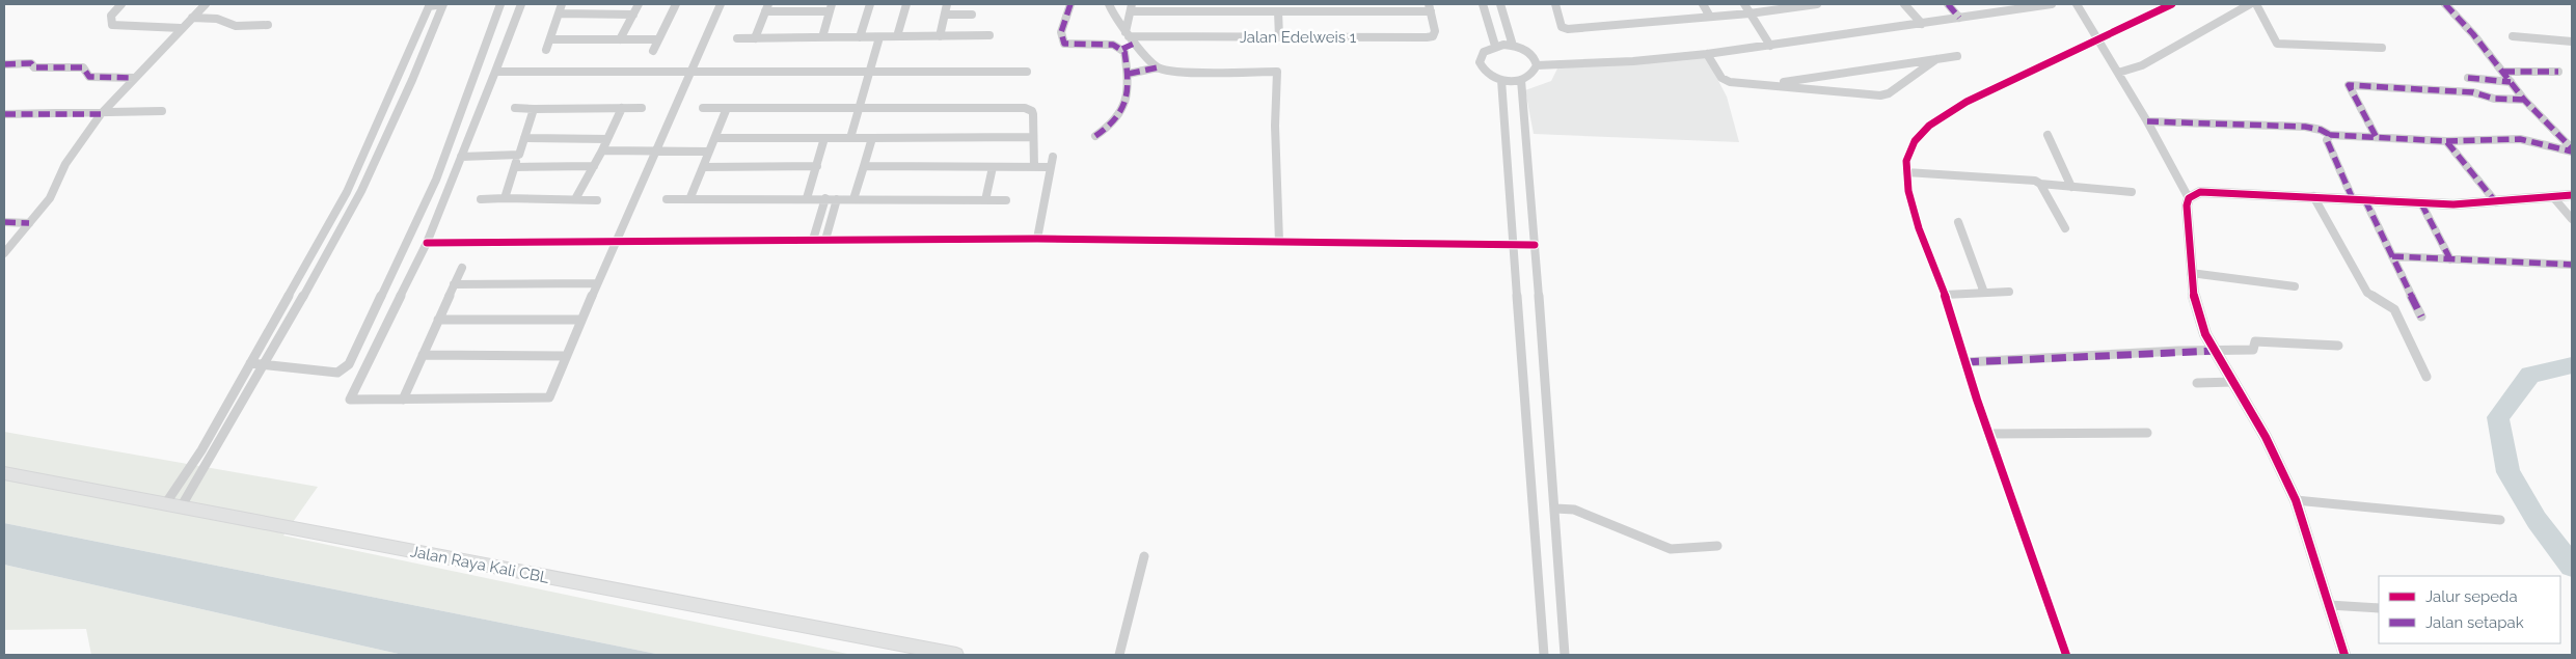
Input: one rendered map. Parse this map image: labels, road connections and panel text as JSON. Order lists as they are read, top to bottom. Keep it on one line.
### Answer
{"streets":{"main road":["Jalan Raya Kali CBL"],"street":["Jalan Edelweis 1"]},"legend":["Jalur sepeda","Jalan setapak"]}
